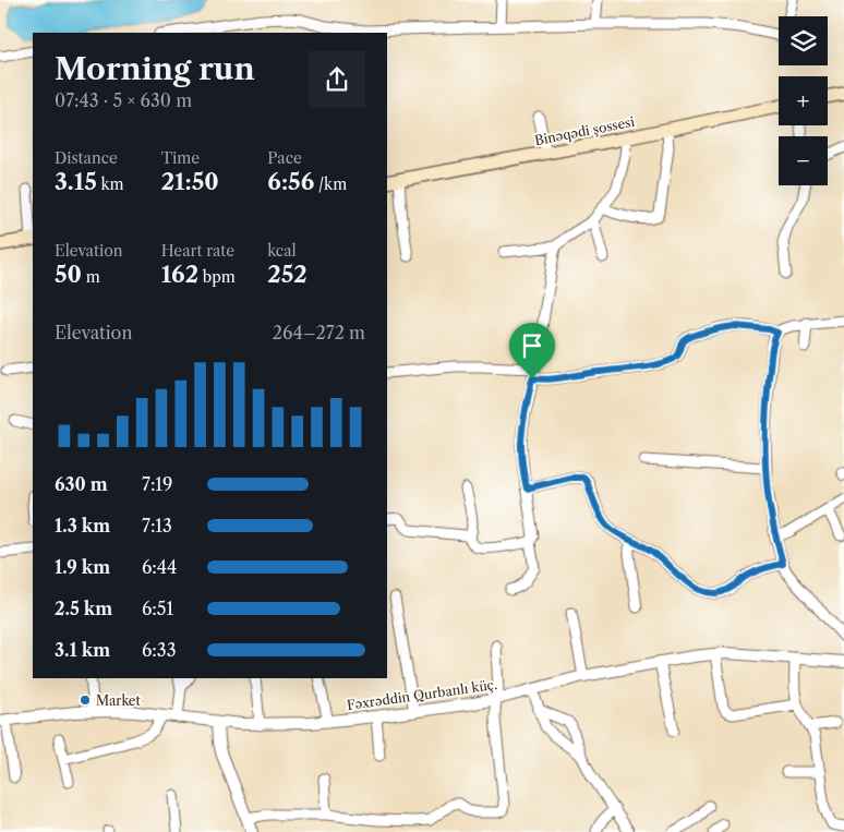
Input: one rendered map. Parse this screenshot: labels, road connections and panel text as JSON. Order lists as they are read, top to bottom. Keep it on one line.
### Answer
{"streets":{"main road":["Binəqədi şossesi"],"street":["Fəxrəddin Qurbanlı küç."]},"places":["Market"],"page":{"map_buttons":["+","−"],"heading":["Morning run","07:43 · 5 × 630 m"],"stats":[["Distance","3.15 km"],["Time","21:50"],["Pace","6:56 /km"],["Elevation","50 m"],["Heart rate","162 bpm"],["kcal","252"]],"chart":["Elevation","264–272 m"],"list":[{"name":"630 m","note":"7:19"},{"name":"1.3 km","note":"7:13"},{"name":"1.9 km","note":"6:44"},{"name":"2.5 km","note":"6:51"},{"name":"3.1 km","note":"6:33"}]}}
